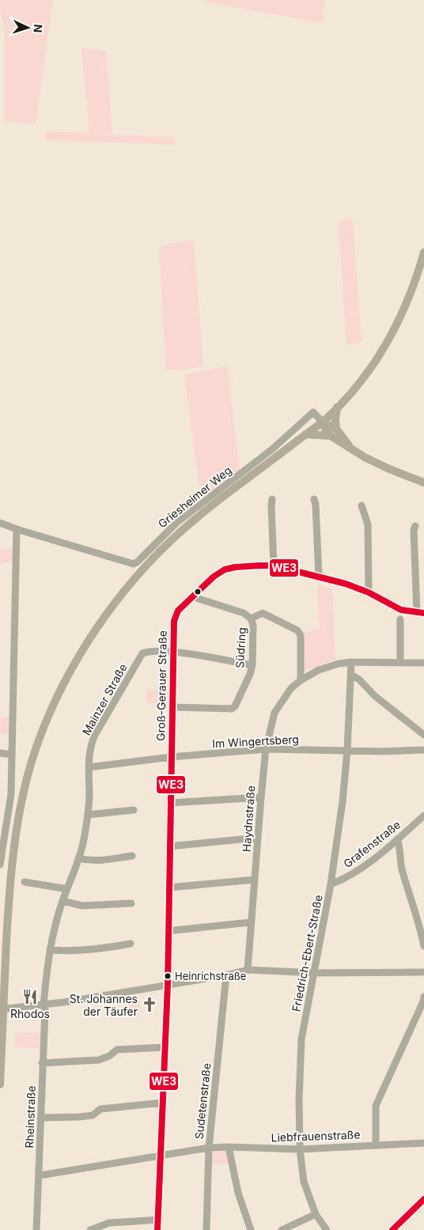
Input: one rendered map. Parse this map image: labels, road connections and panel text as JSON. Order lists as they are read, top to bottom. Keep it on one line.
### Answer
{"streets":{"street":["Griesheimer Weg","Südring","Groß-Gerauer Straße","Mainzer Straße","Im Wingertsberg","Haydnstraße","Grafenstraße","Friedrich-Ebert-Straße","Sudetenstraße","Rheinstraße","Liebfrauenstraße"]},"crossings":[["Südring","Groß-Gerauer Straße"],["Südring","Mainzer Straße"],["Südring","Haydnstraße"],["Groß-Gerauer Straße","Mainzer Straße"],["Groß-Gerauer Straße","Im Wingertsberg"],["Groß-Gerauer Straße","Liebfrauenstraße"],["Mainzer Straße","Im Wingertsberg"],["Mainzer Straße","Rheinstraße"],["Im Wingertsberg","Haydnstraße"],["Im Wingertsberg","Friedrich-Ebert-Straße"],["Haydnstraße","Friedrich-Ebert-Straße"],["Grafenstraße","Friedrich-Ebert-Straße"],["Friedrich-Ebert-Straße","Liebfrauenstraße"],["Sudetenstraße","Liebfrauenstraße"],["Rheinstraße","Liebfrauenstraße"]],"places":{"other":["Heinrichstraße"],"restaurant":["Rhodos"],"church":["St. Johannes der Täufer"]},"lines":["transit line WE3"],"north":"right"}
